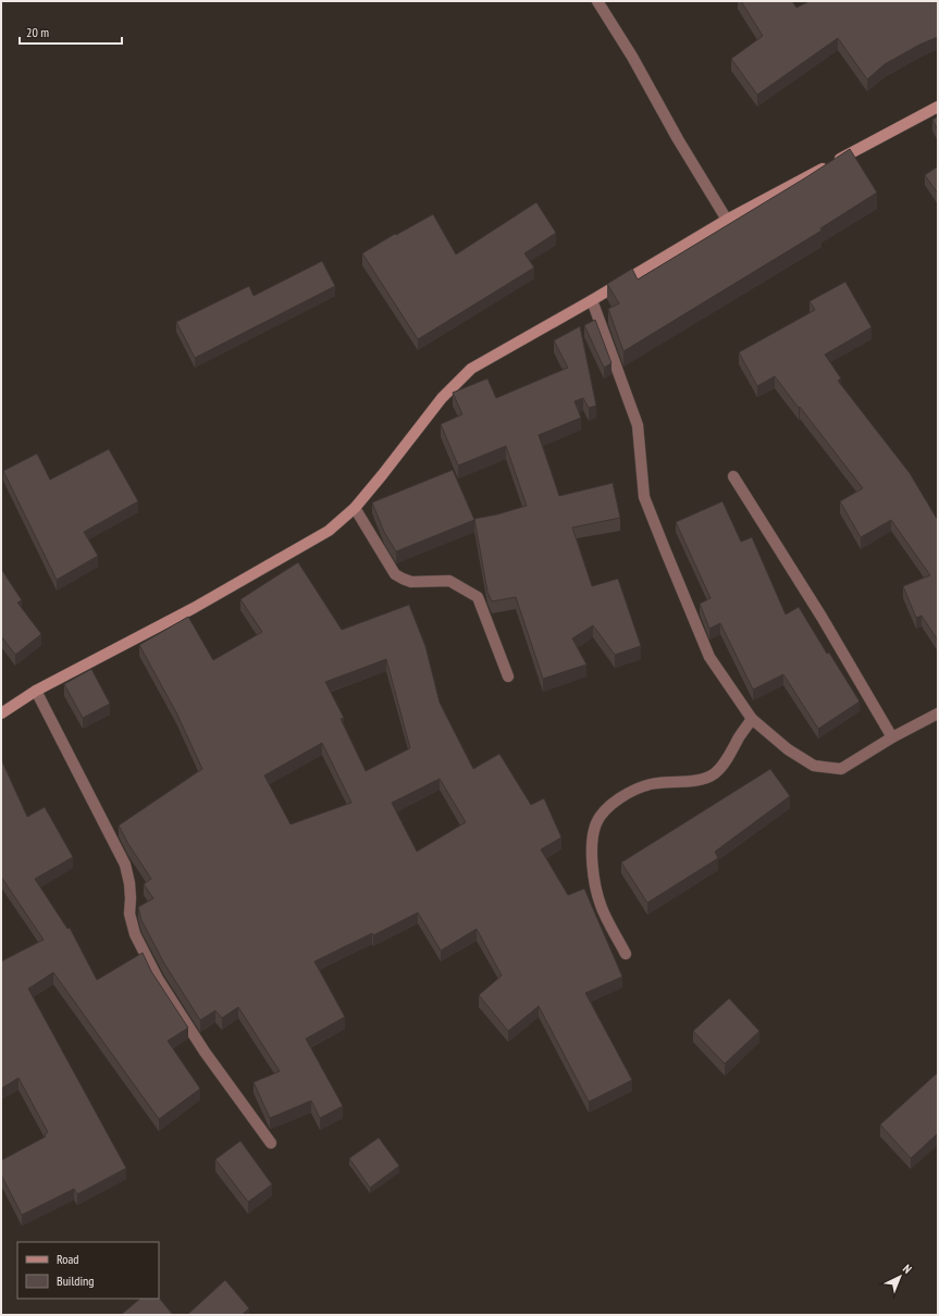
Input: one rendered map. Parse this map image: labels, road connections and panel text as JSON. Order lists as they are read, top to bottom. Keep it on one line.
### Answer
{"legend":["Road","Building"],"scale_bar":"20 m","north":"top right"}
